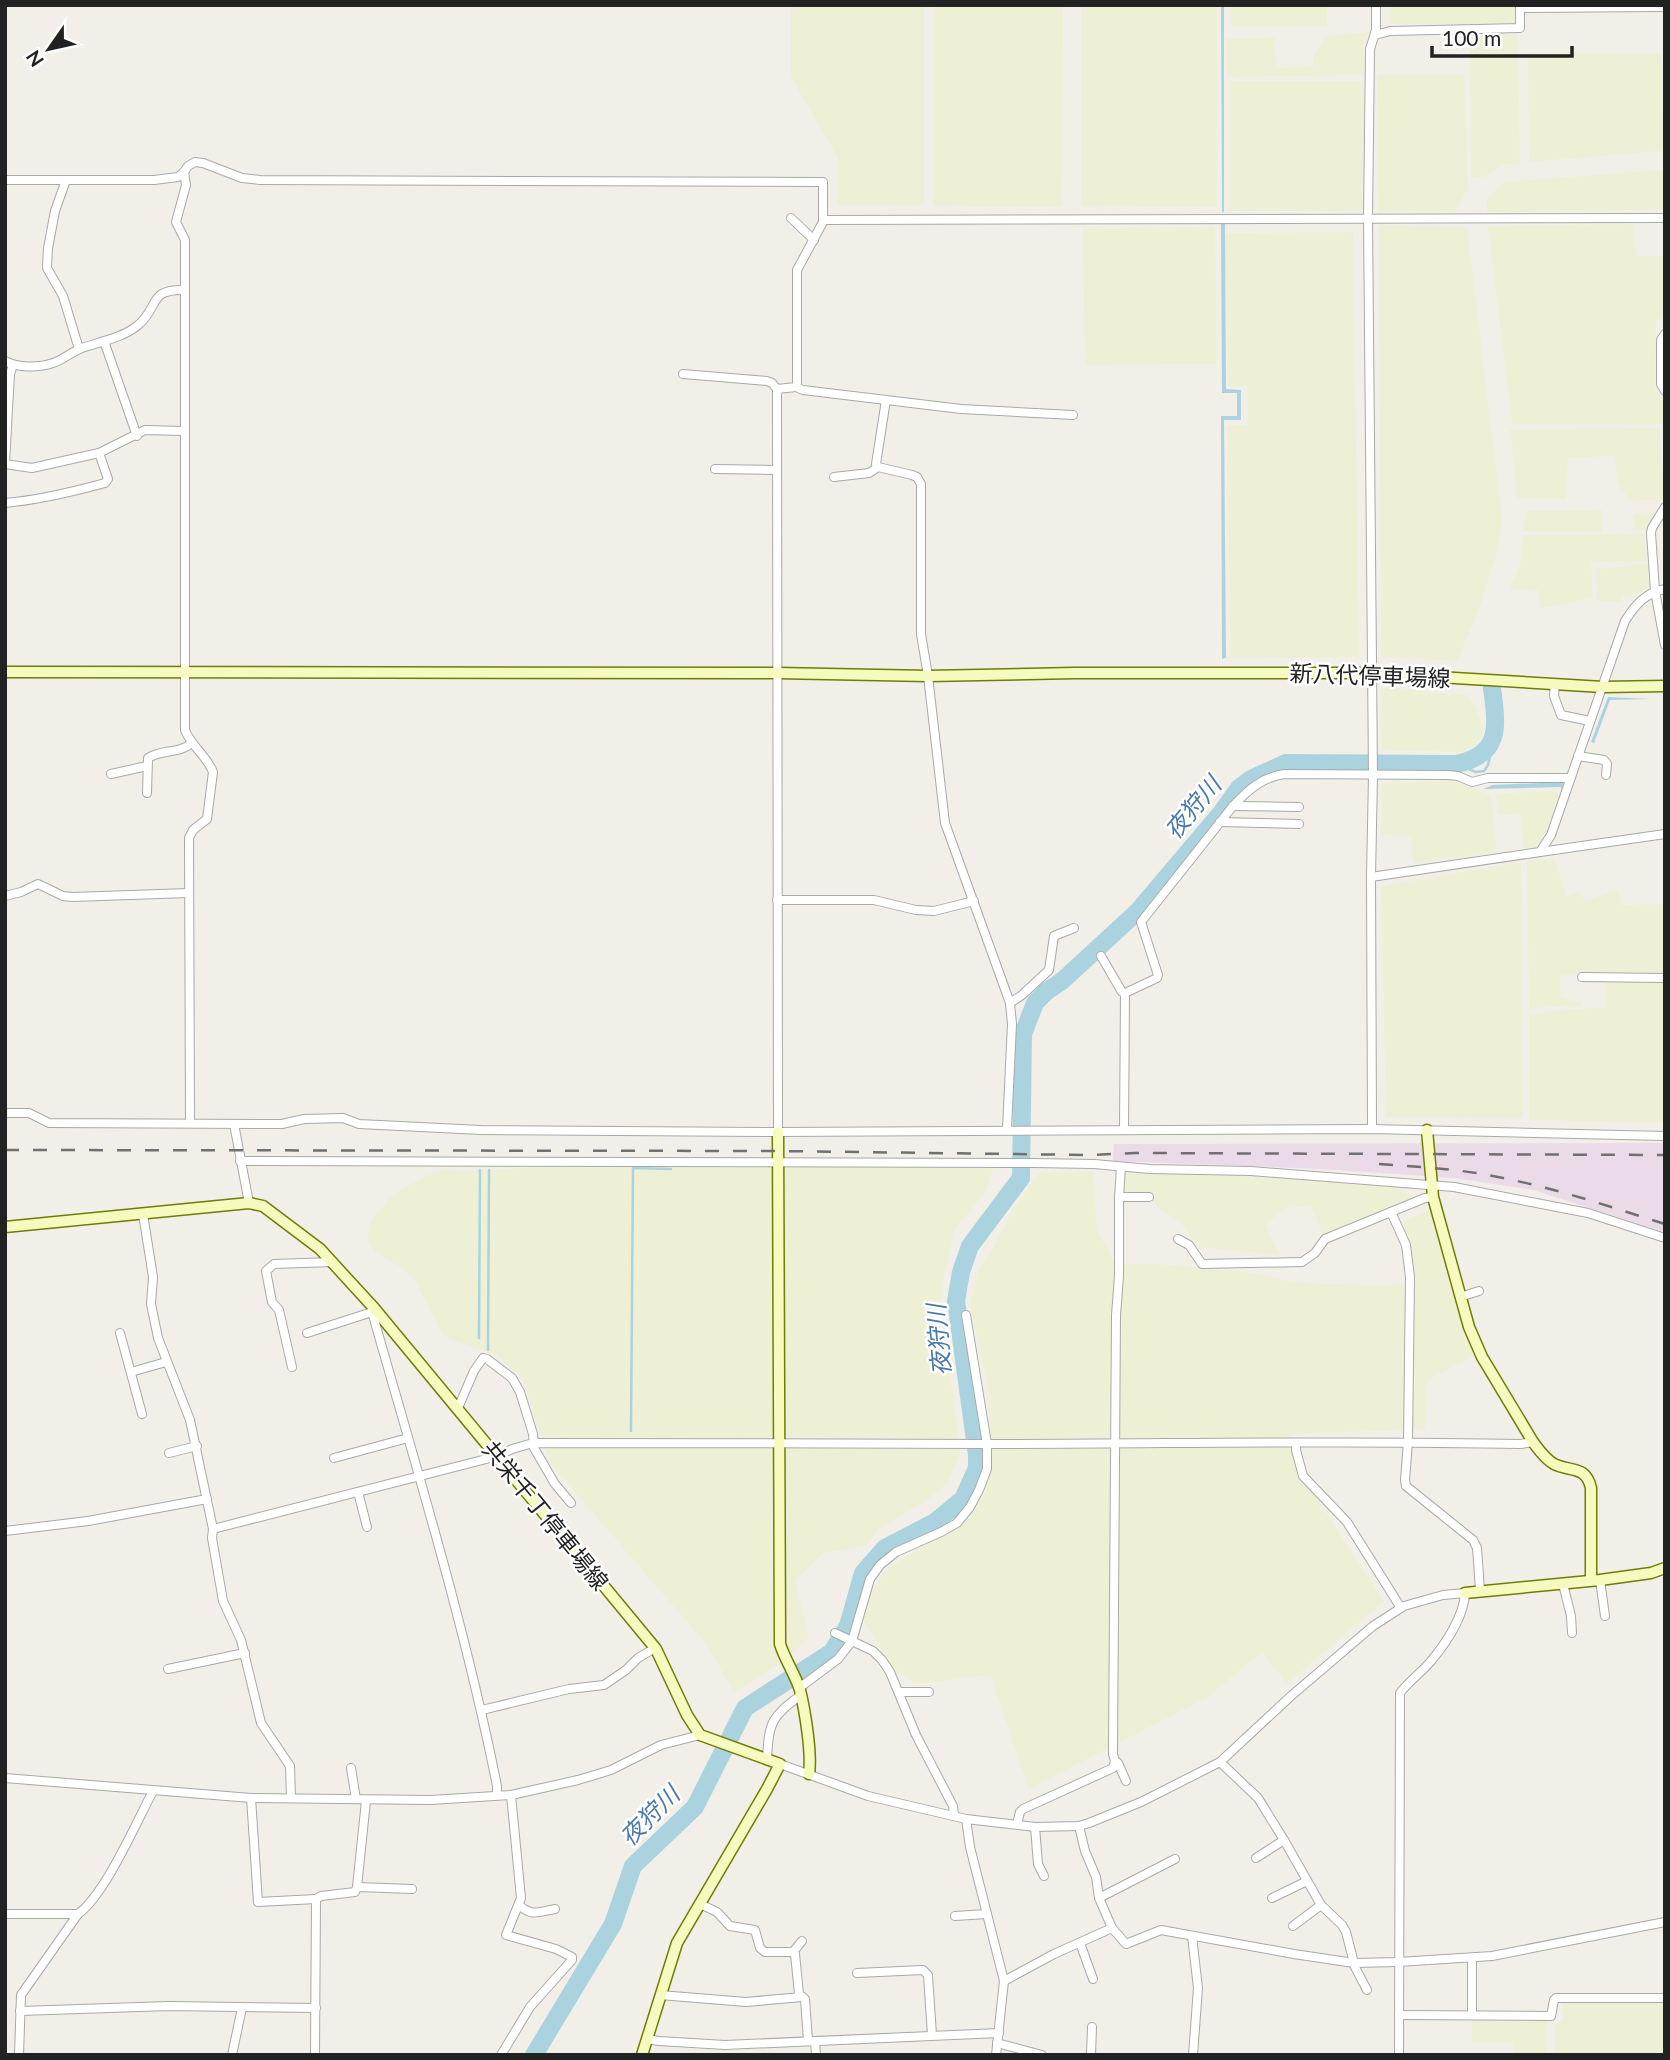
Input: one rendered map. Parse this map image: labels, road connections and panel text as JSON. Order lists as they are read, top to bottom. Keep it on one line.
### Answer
{"streets":{"street":["新八代停車場線","共栄千丁停車場線"]},"water":["夜狩川"],"scale_bar":"100 m","north":"bottom left"}
